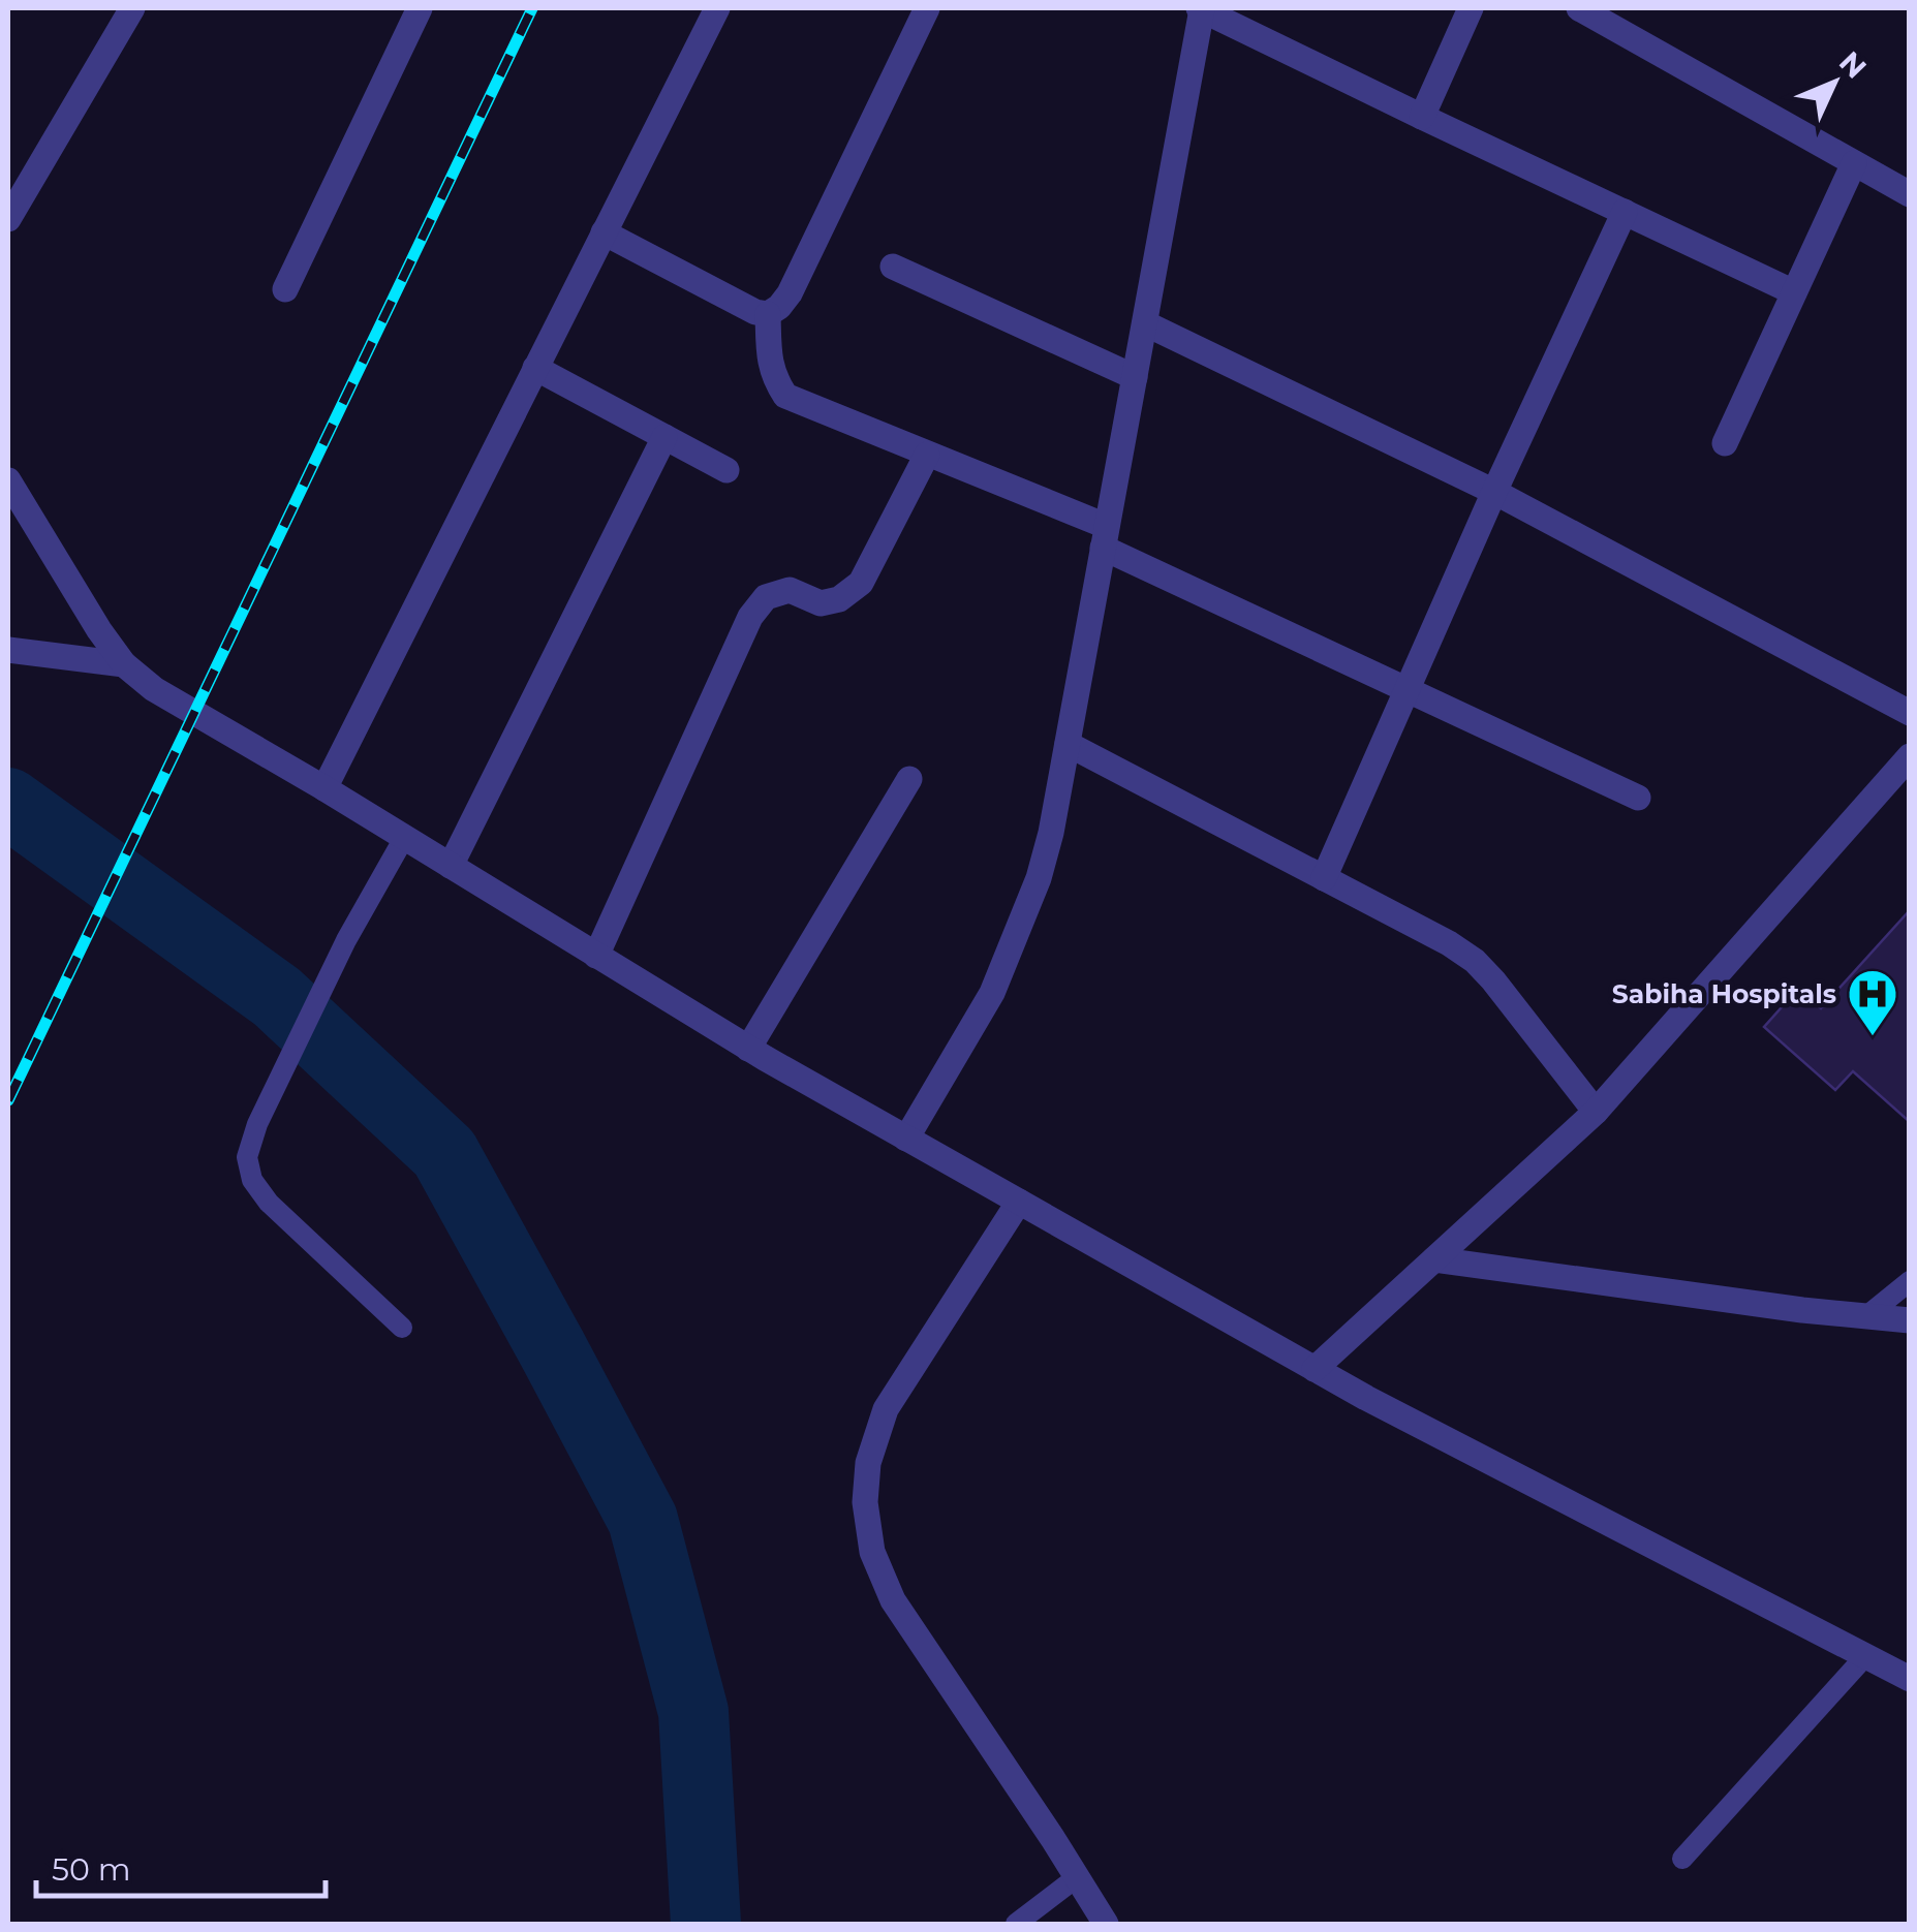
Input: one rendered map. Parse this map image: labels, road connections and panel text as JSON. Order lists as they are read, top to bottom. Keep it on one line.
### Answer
{"places":{"hospital":["Sabiha Hospitals"]},"scale_bar":"50 m","north":"top right"}
